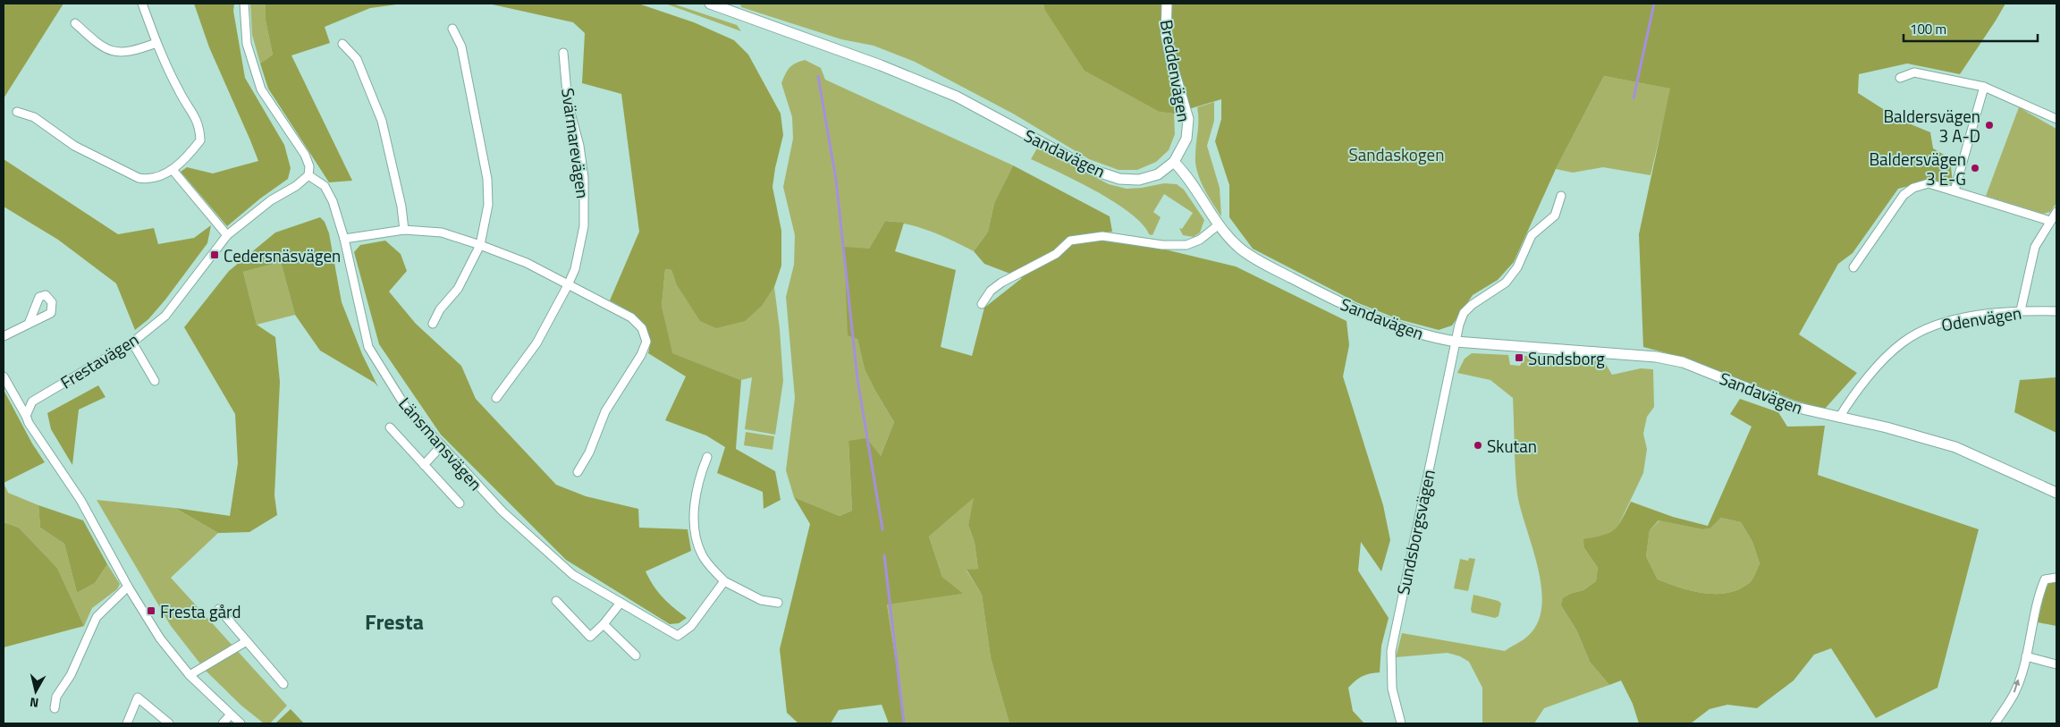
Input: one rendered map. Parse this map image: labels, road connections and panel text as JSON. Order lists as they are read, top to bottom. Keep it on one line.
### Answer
{"streets":{"street":["Breddenvägen","Svärmarevägen","Sandavägen","Odenvägen","Frestavägen","Länsmansvägen","Sundsborgsvägen"]},"crossings":[["Breddenvägen","Sandavägen"],["Sandavägen","Odenvägen"],["Sandavägen","Sundsborgsvägen"],["Frestavägen","Länsmansvägen"]],"districts":["Fresta"],"parks":["Sandaskogen"],"places":{"other":["Baldersvägen 3 A-D","Baldersvägen 3 E-G","Skutan"],"transit":["Cedersnäsvägen","Sundsborg","Fresta gård"]},"scale_bar":"100 m","north":"bottom"}
